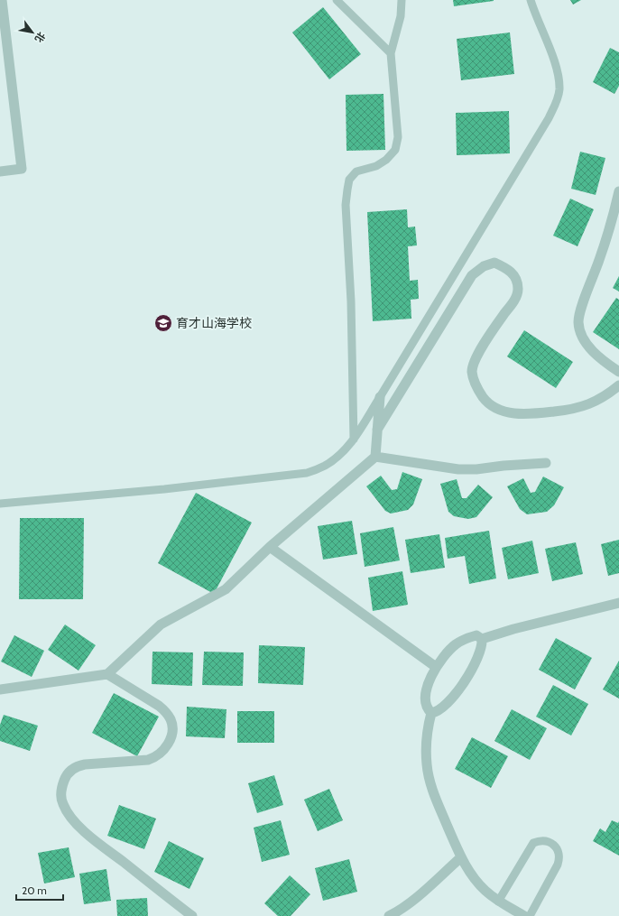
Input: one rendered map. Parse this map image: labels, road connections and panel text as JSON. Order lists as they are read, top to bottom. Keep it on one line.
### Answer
{"places":{"school or university":["育才山海学校"]},"scale_bar":"20 m","north":"bottom right"}
